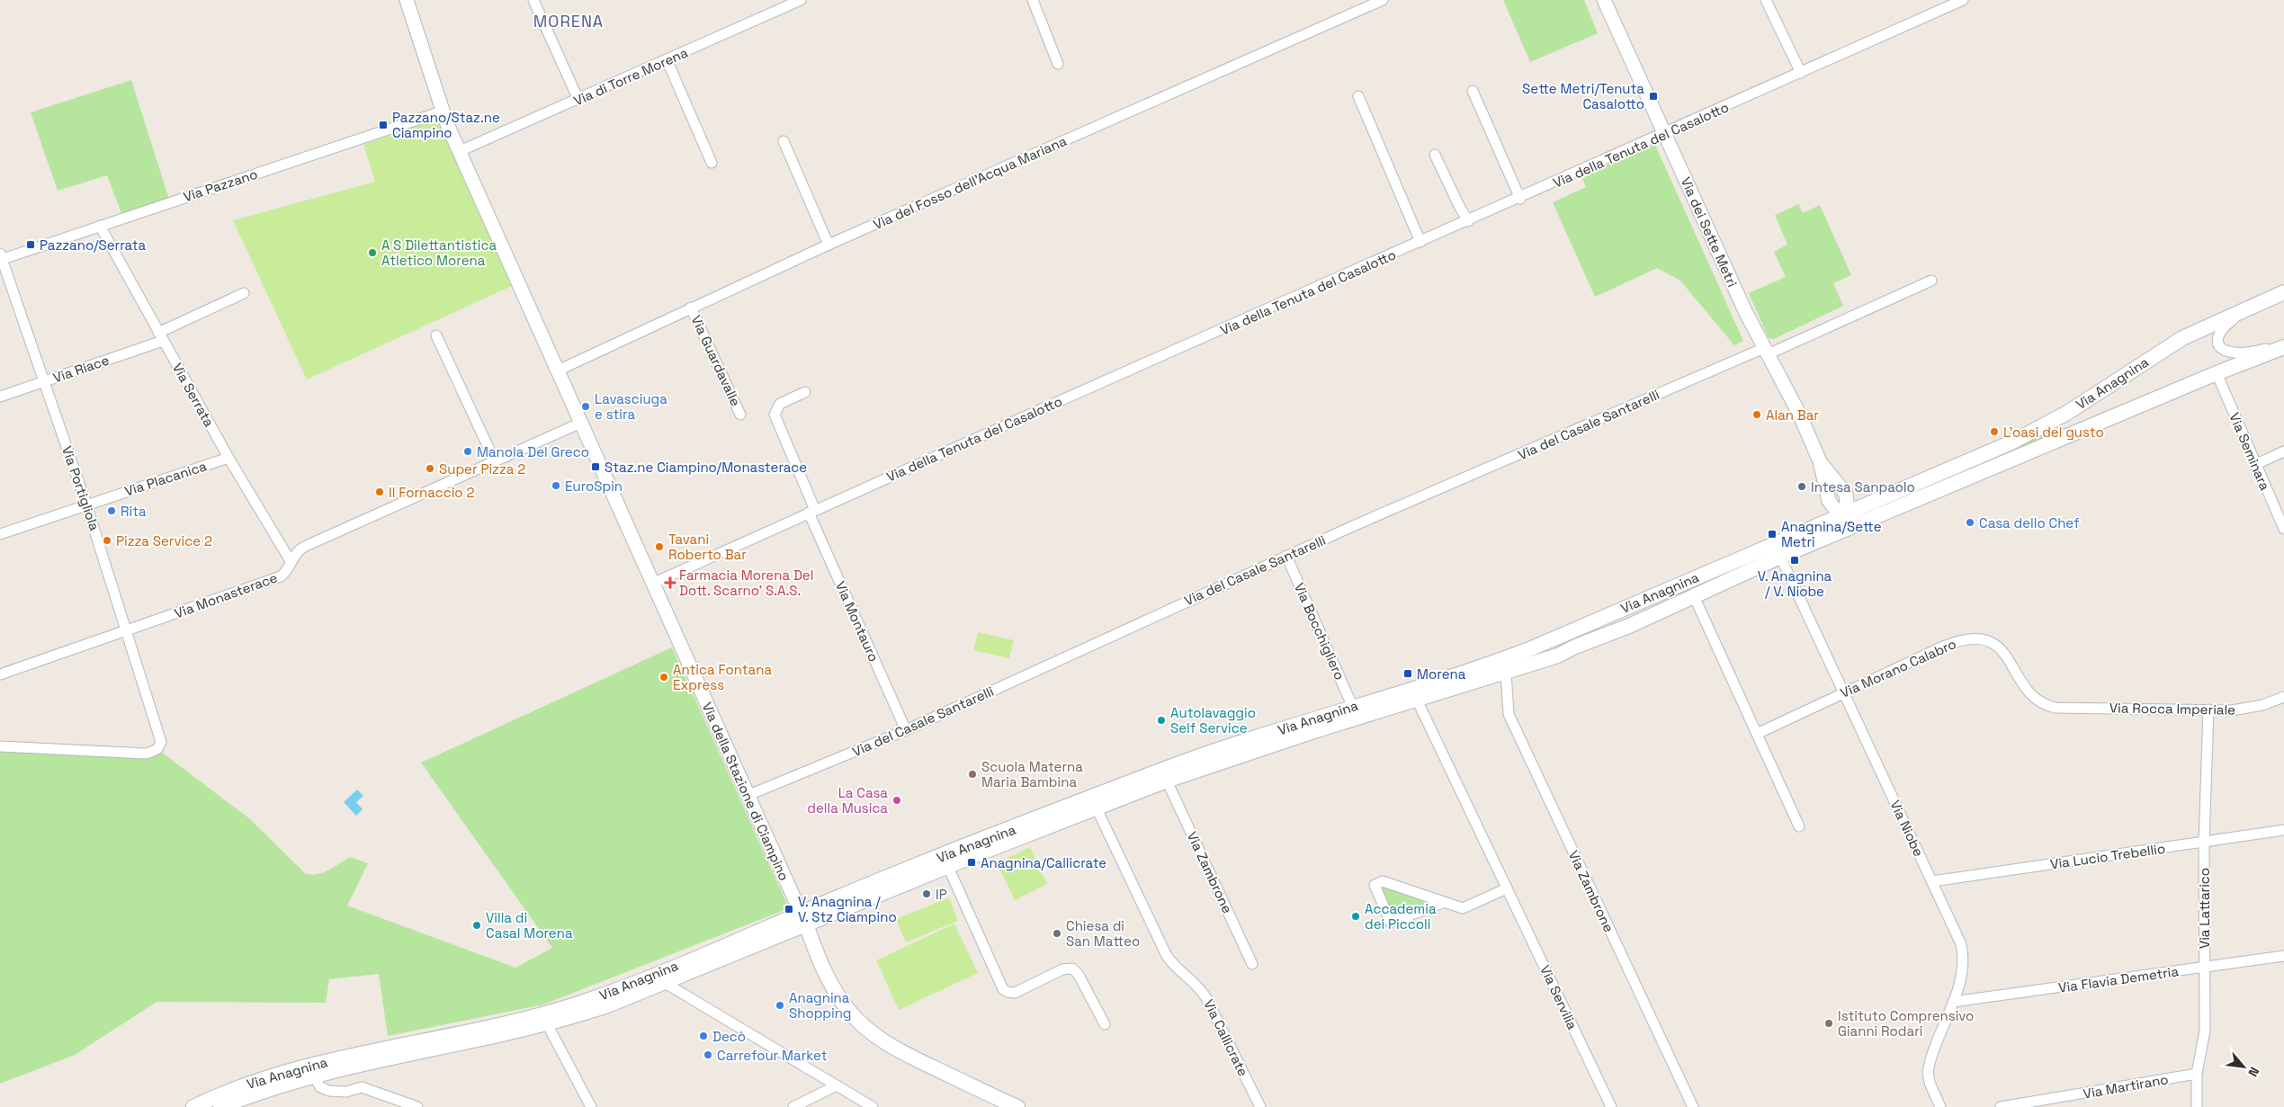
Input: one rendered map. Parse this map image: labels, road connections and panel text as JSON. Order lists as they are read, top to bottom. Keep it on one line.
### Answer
{"streets":{"main road":["Via Anagnina"],"street":["Via di Torre Morena","Via della Tenuta del Casalotto","Via del Fosso dell'Acqua Mariana","Via Pazzano","Via dei Sette Metri","Via Guardavalle","Via Riace","Via Serrata","Via del Casale Santarelli","Via Seminara","Via Placanica","Via Portigliola","Via Monasterace","Via Montauro","Via Bocchigliero","Via Morano Calabro","Via Rocca Imperiale","Via della Stazione di Ciampino","Via Niobe","Via Lucio Trebellio","Via Zambrone","Via Lattarico","Via Flavia Demetria","Via Servilia","Via Callicrate","Via Martirano"]},"crossings":[["Via di Torre Morena","Via della Stazione di Ciampino"],["Via della Tenuta del Casalotto","Via dei Sette Metri"],["Via della Tenuta del Casalotto","Via Montauro"],["Via della Tenuta del Casalotto","Via della Stazione di Ciampino"],["Via del Fosso dell'Acqua Mariana","Via Guardavalle"],["Via del Fosso dell'Acqua Mariana","Via della Stazione di Ciampino"],["Via Pazzano","Via Serrata"],["Via Pazzano","Via Portigliola"],["Via Pazzano","Via della Stazione di Ciampino"],["Via dei Sette Metri","Via Anagnina"],["Via dei Sette Metri","Via del Casale Santarelli"],["Via Riace","Via Serrata"],["Via Riace","Via Portigliola"],["Via Anagnina","Via Seminara"],["Via Anagnina","Via Bocchigliero"],["Via Anagnina","Via della Stazione di Ciampino"],["Via Anagnina","Via Niobe"],["Via Anagnina","Via Zambrone"],["Via Anagnina","Via Servilia"],["Via Anagnina","Via Callicrate"],["Via Serrata","Via Placanica"],["Via Serrata","Via Monasterace"],["Via del Casale Santarelli","Via Montauro"],["Via del Casale Santarelli","Via Bocchigliero"],["Via del Casale Santarelli","Via della Stazione di Ciampino"],["Via Placanica","Via Portigliola"],["Via Portigliola","Via Monasterace"],["Via Monasterace","Via della Stazione di Ciampino"],["Via Morano Calabro","Via Rocca Imperiale"],["Via Morano Calabro","Via Niobe"],["Via Rocca Imperiale","Via Lattarico"],["Via Niobe","Via Lucio Trebellio"],["Via Niobe","Via Flavia Demetria"],["Via Lucio Trebellio","Via Lattarico"],["Via Lattarico","Via Flavia Demetria"],["Via Lattarico","Via Martirano"]],"districts":["MORENA"],"places":{"transit":["Sette Metri/Tenuta Casalotto","Pazzano/Staz.ne Ciampino","Pazzano/Serrata","Staz.ne Ciampino/Monasterace","Anagnina/Sette Metri","V. Anagnina / V. Niobe","Morena","Anagnina/Callicrate","V. Anagnina / V. Stz Ciampino"],"other":["A S Dilettantistica Atletico Morena","Lavasciuga e stira","Alan Bar","L'oasi del gusto","Manola Del Greco","Super Pizza 2","EuroSpin","Intesa Sanpaolo","Il Fornaccio 2","Rita","Casa dello Chef","Pizza Service 2","Tavani Roberto Bar","Antica Fontana Express","Autolavaggio Self Service","Scuola Materna Maria Bambina","La Casa della Musica","IP","Accademia dei Piccoli","Villa di Casal Morena","Chiesa di San Matteo","Anagnina Shopping","Istituto Comprensivo Gianni Rodari","Decò","Carrefour Market"],"health":["Farmacia Morena Del Dott. Scarno' S.A.S."]},"north":"bottom right"}
